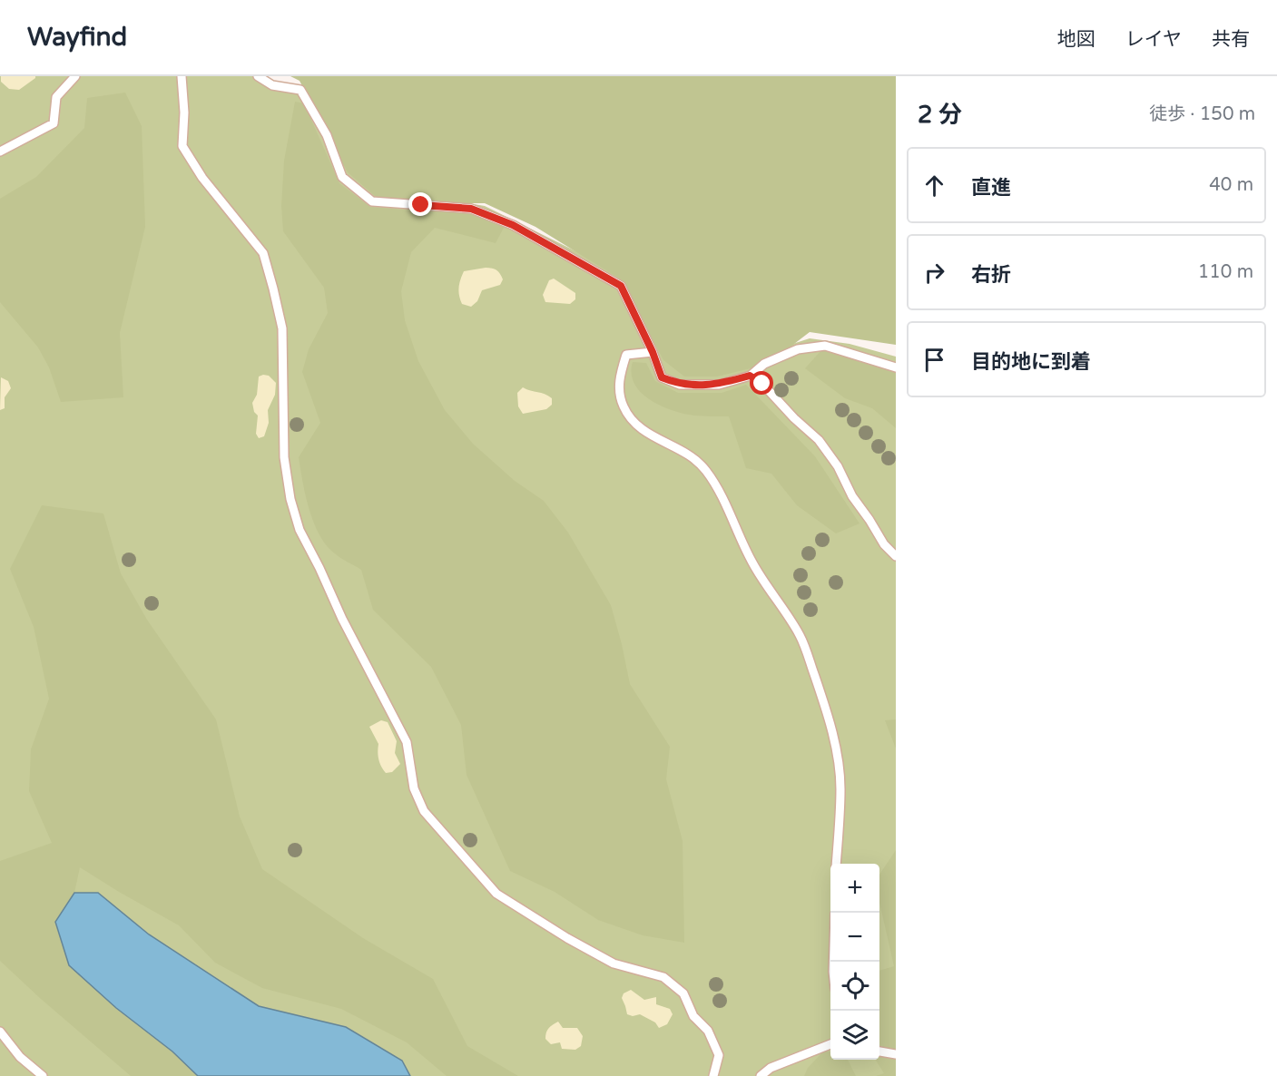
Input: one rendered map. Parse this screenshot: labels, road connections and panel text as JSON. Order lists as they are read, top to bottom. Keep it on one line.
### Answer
{"page":{"header":"Wayfind","nav":["地図","レイヤ","共有"],"heading":["2 分","徒歩 · 150 m"],"list":[["直進","40 m"],["右折","110 m"],"目的地に到着"],"map_buttons":["+","−"]}}
